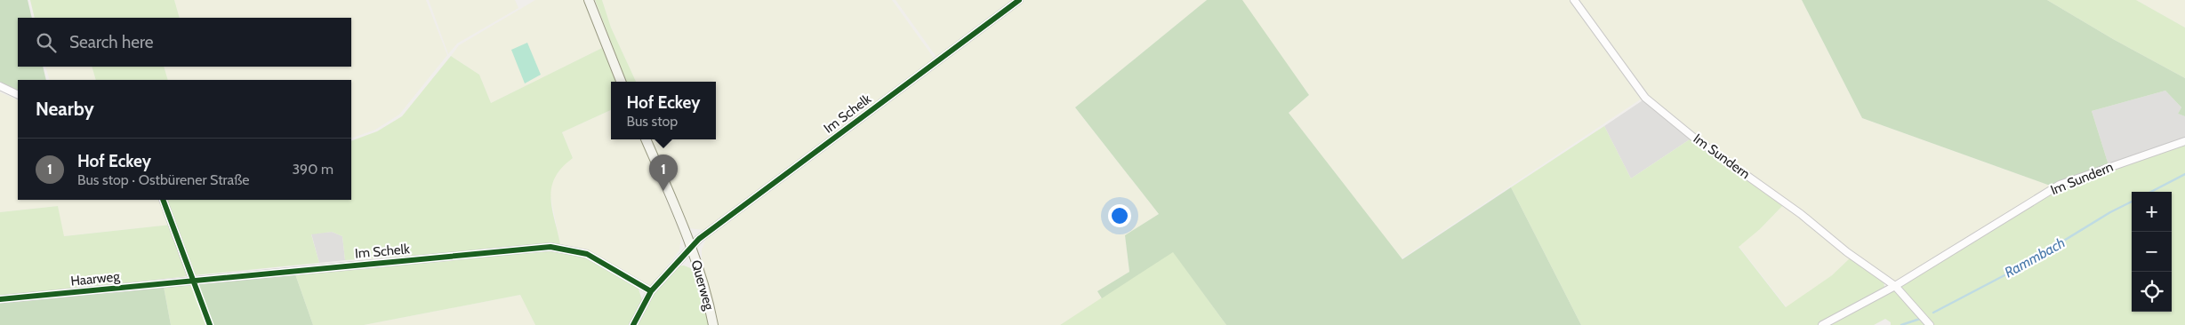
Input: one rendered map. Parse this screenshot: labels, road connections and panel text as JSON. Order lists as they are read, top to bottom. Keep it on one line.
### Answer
{"streets":{"street":["Im Schelk","Im Sundern","Haarweg","Querweg"]},"crossings":[["Im Schelk","Haarweg"],["Im Schelk","Querweg"]],"water":["Rammbach"],"page":{"search":"Search here","heading":"Nearby","popup":["Hof Eckey","Bus stop"],"list":[{"mark":"1","name":"Hof Eckey","note":"Bus stop · Ostbürener Straße","value":"390 m"}],"pins":"1","map_buttons":["+","−"]}}
